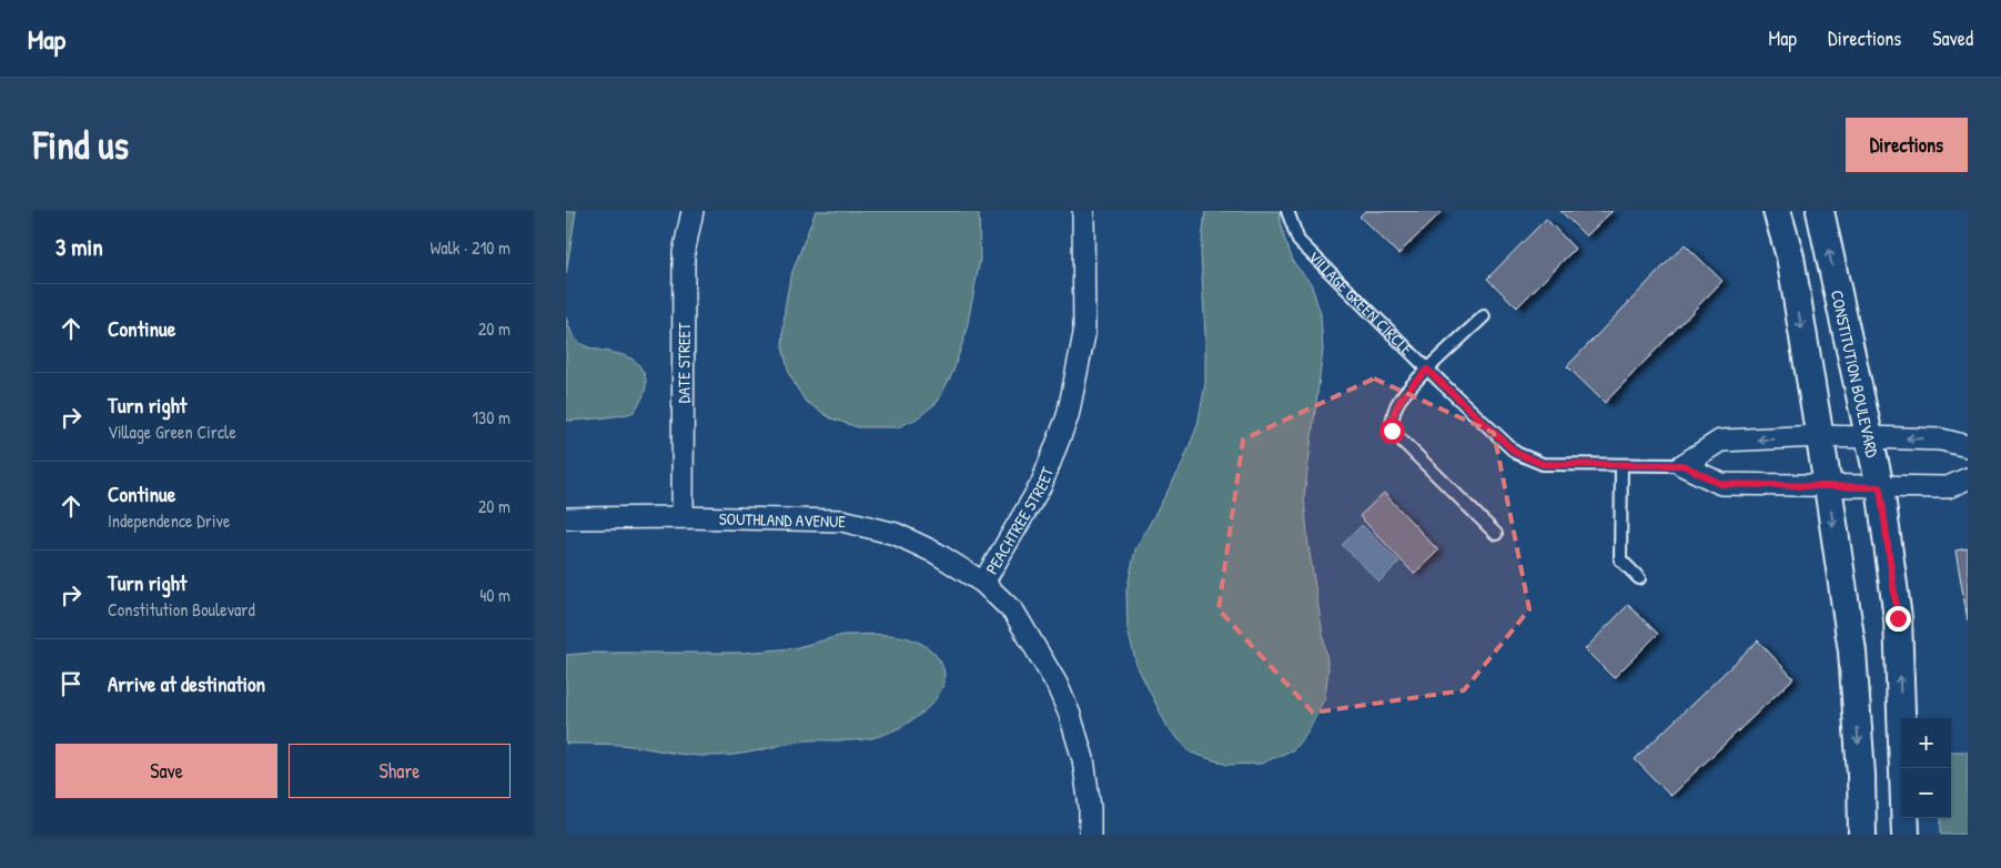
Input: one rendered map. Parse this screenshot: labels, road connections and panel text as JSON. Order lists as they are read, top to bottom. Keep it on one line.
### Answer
{"streets":{"street":["VILLAGE GREEN CIRCLE","DATE STREET","CONSTITUTION BOULEVARD","PEACHTREE STREET","SOUTHLAND AVENUE"]},"crossings":[["VILLAGE GREEN CIRCLE","CONSTITUTION BOULEVARD"],["DATE STREET","SOUTHLAND AVENUE"],["PEACHTREE STREET","SOUTHLAND AVENUE"]],"page":{"header":"Map","nav":["Map","Directions","Saved"],"buttons":["Directions",["Save","Share"]],"title":"Find us","heading":["3 min","Walk · 210 m"],"list":[["Continue","20 m"],["Turn right","Village Green Circle","130 m"],["Continue","Independence Drive","20 m"],["Turn right","Constitution Boulevard","40 m"],"Arrive at destination"],"map_buttons":["+","−"]}}
